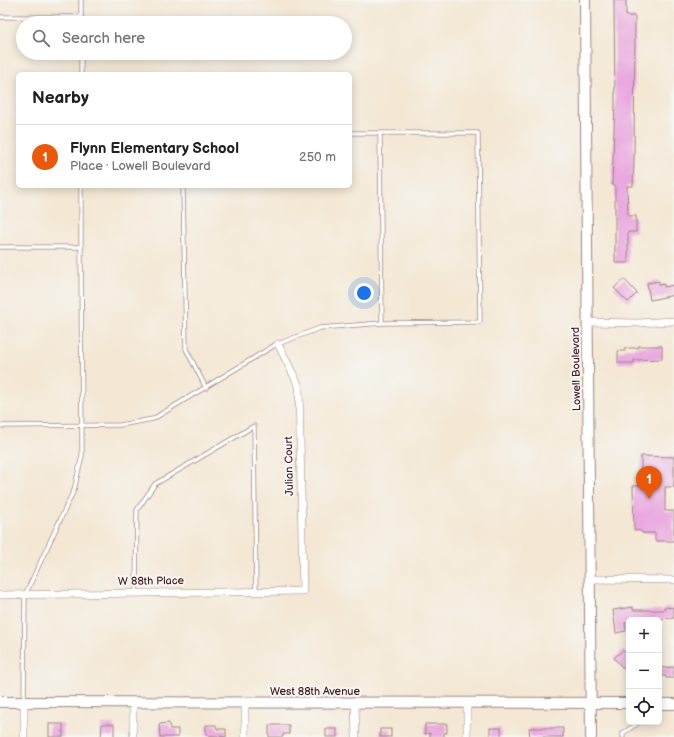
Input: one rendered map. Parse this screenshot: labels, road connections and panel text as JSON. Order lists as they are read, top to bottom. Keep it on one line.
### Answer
{"streets":{"street":["Lowell Boulevard","Julian Court","W 88th Place","West 88th Avenue"]},"crossings":[["Lowell Boulevard","West 88th Avenue"],["Julian Court","W 88th Place"]],"page":{"search":"Search here","heading":"Nearby","list":[{"mark":"1","name":"Flynn Elementary School","note":"Place · Lowell Boulevard","value":"250 m"}],"pins":"1","map_buttons":["+","−"]}}
